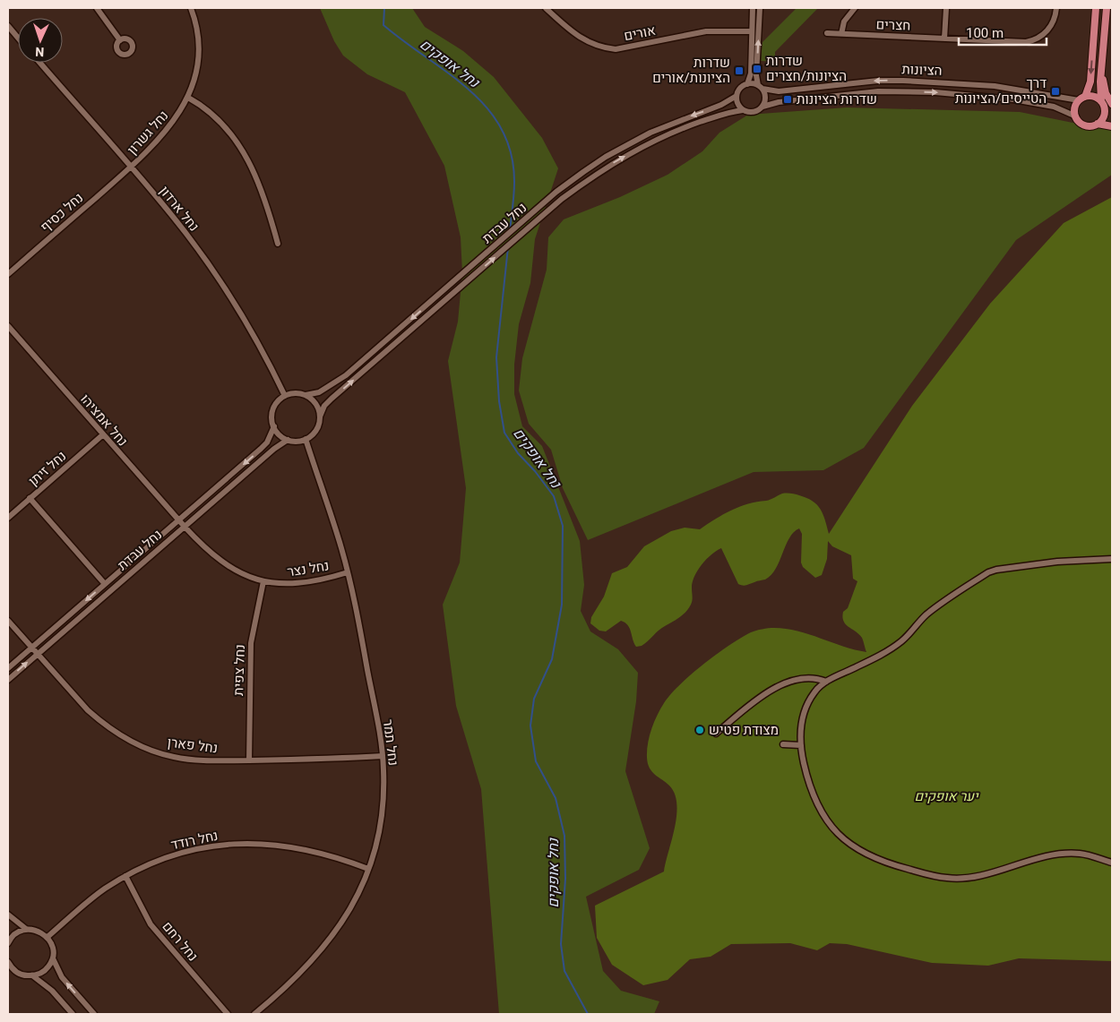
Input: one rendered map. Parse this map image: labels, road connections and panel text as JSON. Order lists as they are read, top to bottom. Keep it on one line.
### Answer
{"streets":{"street":["חצרים","אורים","הציונות","נחל גשרון","נחל ארדון","נחל כסיף","נחל עבדת","נחל אמציהו","נחל זיתן","נחל נצר","נחל צפית","נחל תמר","נחל פארן","נחל רודד","נחל רחם"]},"crossings":[["הציונות","נחל עבדת"],["נחל גשרון","נחל ארדון"],["נחל גשרון","נחל כסיף"],["נחל ארדון","נחל כסיף"],["נחל ארדון","נחל עבדת"],["נחל ארדון","נחל תמר"],["נחל עבדת","נחל אמציהו"],["נחל עבדת","נחל נצר"],["נחל עבדת","נחל תמר"],["נחל עבדת","נחל פארן"],["נחל אמציהו","נחל זיתן"],["נחל אמציהו","נחל נצר"],["נחל נצר","נחל צפית"],["נחל נצר","נחל תמר"],["נחל צפית","נחל פארן"],["נחל תמר","נחל פארן"],["נחל תמר","נחל רודד"],["נחל רודד","נחל רחם"]],"water":["נחל אופקים"],"parks":["יער אופקים"],"places":{"transit":["שדרות הציונות/חצרים","שדרות הציונות/אורים","דרך הטייסים/הציונות","שדרות הציונות"],"other":["מצודת פטיש"]},"scale_bar":"100 m","north":"bottom"}
